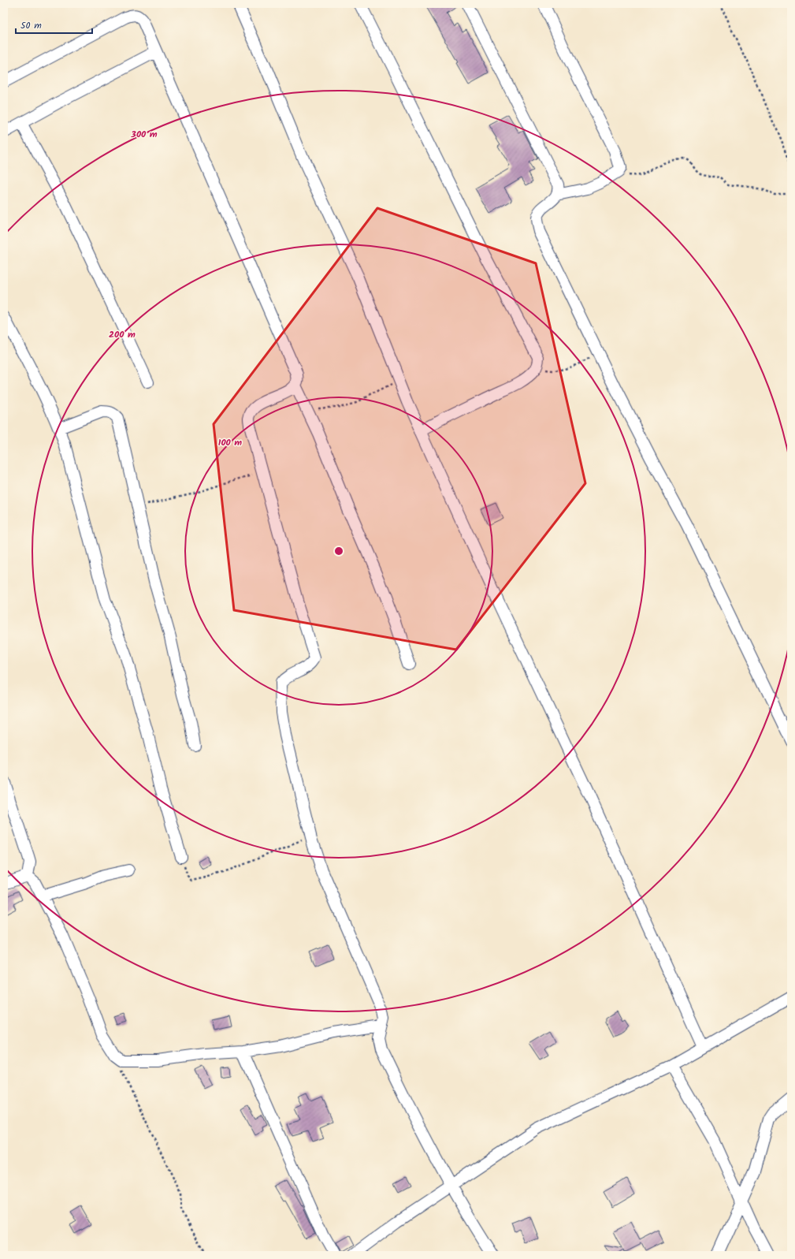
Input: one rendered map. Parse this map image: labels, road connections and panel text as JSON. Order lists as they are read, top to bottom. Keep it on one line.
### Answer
{"scale_bar":"50 m","rings":["300 m","200 m","100 m"]}
